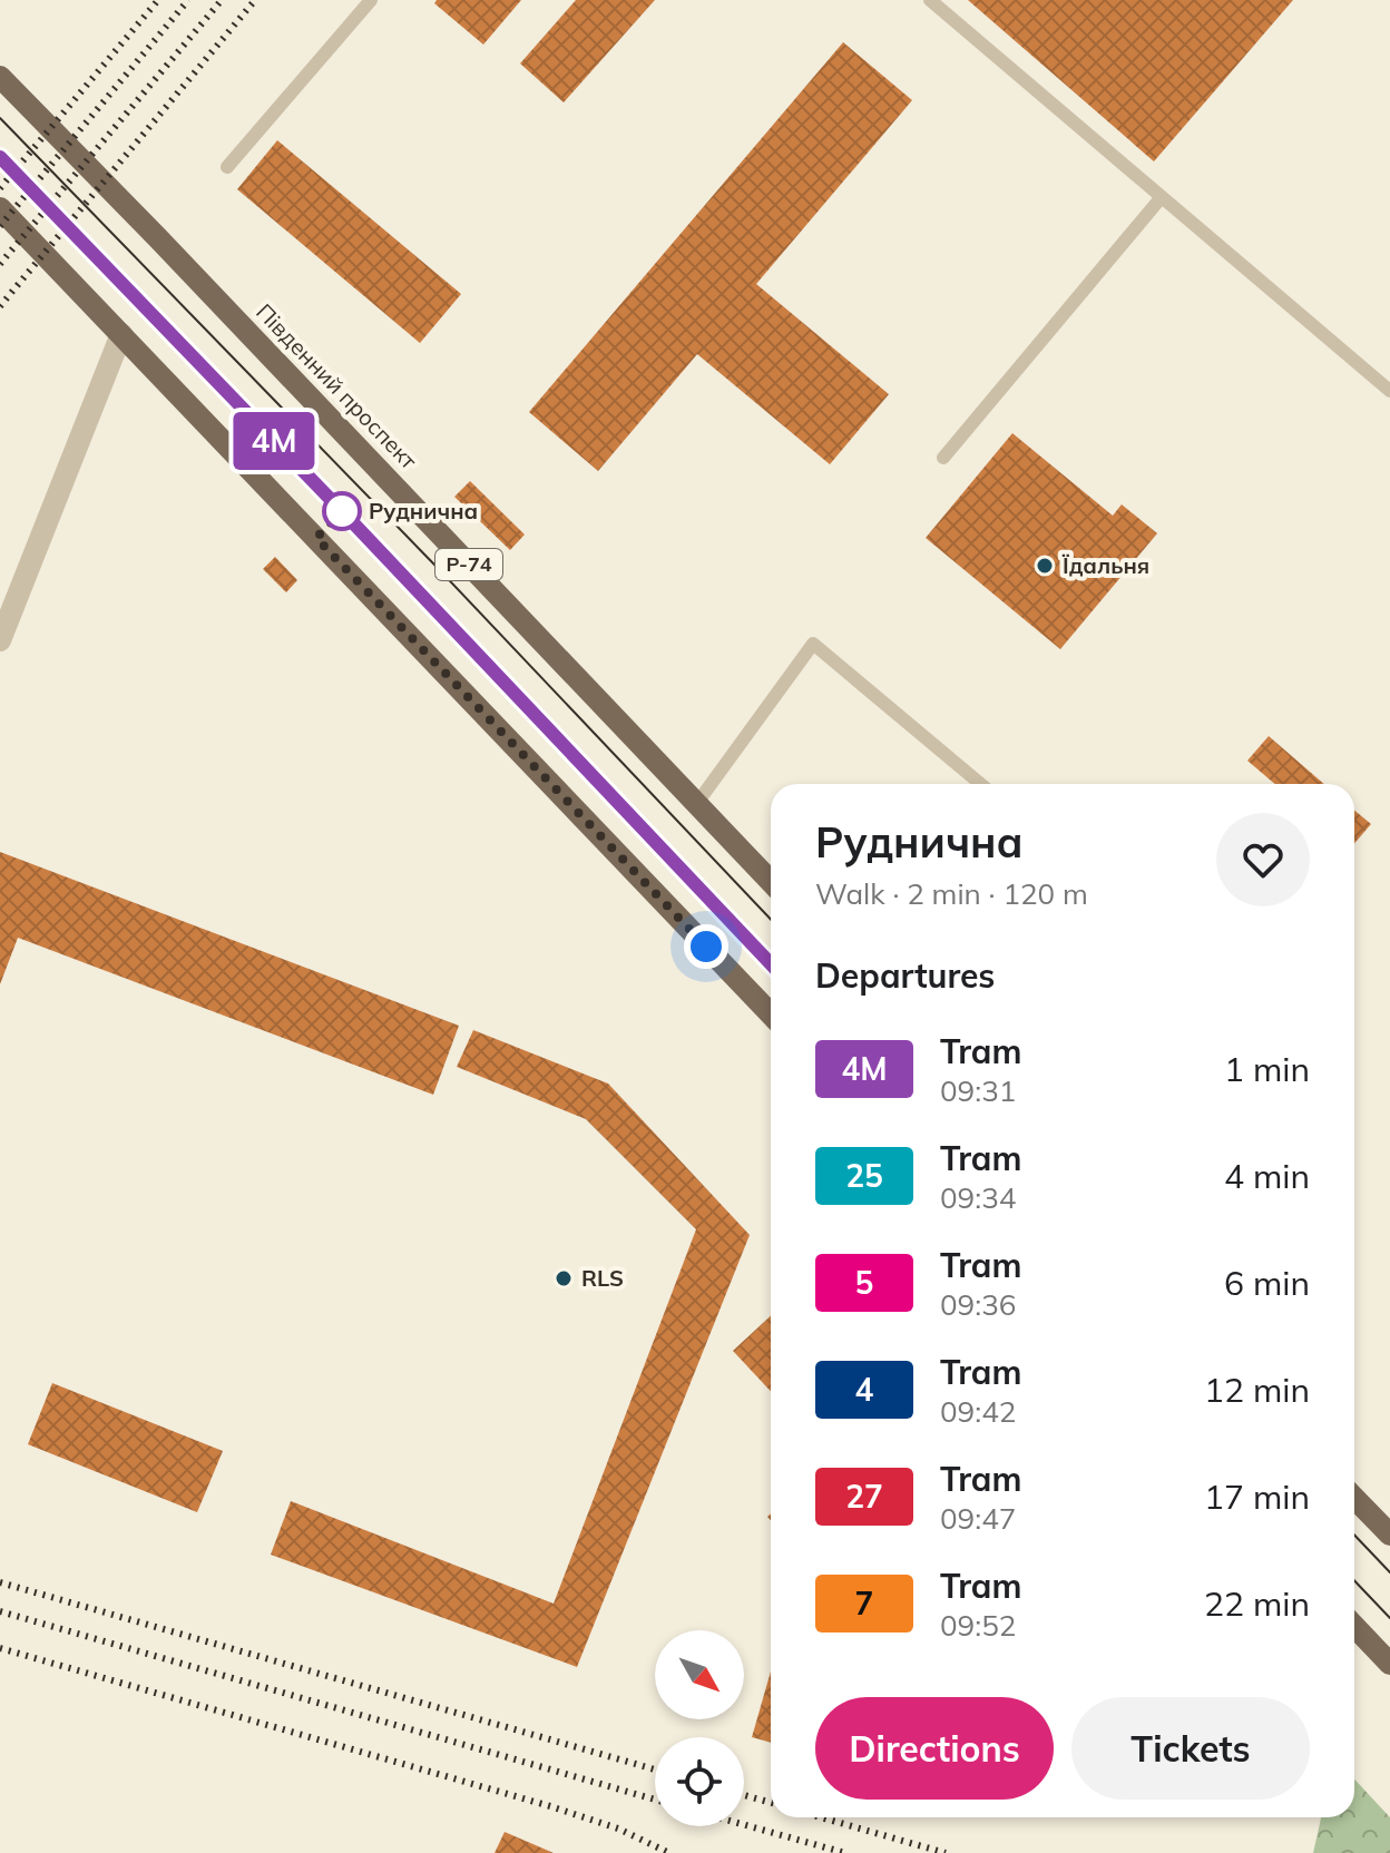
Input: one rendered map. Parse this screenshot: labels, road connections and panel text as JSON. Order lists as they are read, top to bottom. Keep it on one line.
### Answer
{"streets":{"main road":["Південний проспект","Р-74"]},"places":["Руднична","Їдальня","RLS"],"lines":["tram line 4М"],"north":"bottom right","page":{"on_map":"4М","heading":[["Руднична","Walk · 2 min · 120 m"],"Departures"],"list":[{"mark":"4М","name":"Tram","note":"09:31","value":"1 min"},{"mark":"25","name":"Tram","note":"09:34","value":"4 min"},{"mark":"5","name":"Tram","note":"09:36","value":"6 min"},{"mark":"4","name":"Tram","note":"09:42","value":"12 min"},{"mark":"27","name":"Tram","note":"09:47","value":"17 min"},{"mark":"7","name":"Tram","note":"09:52","value":"22 min"}],"buttons":["Directions","Tickets"]}}
